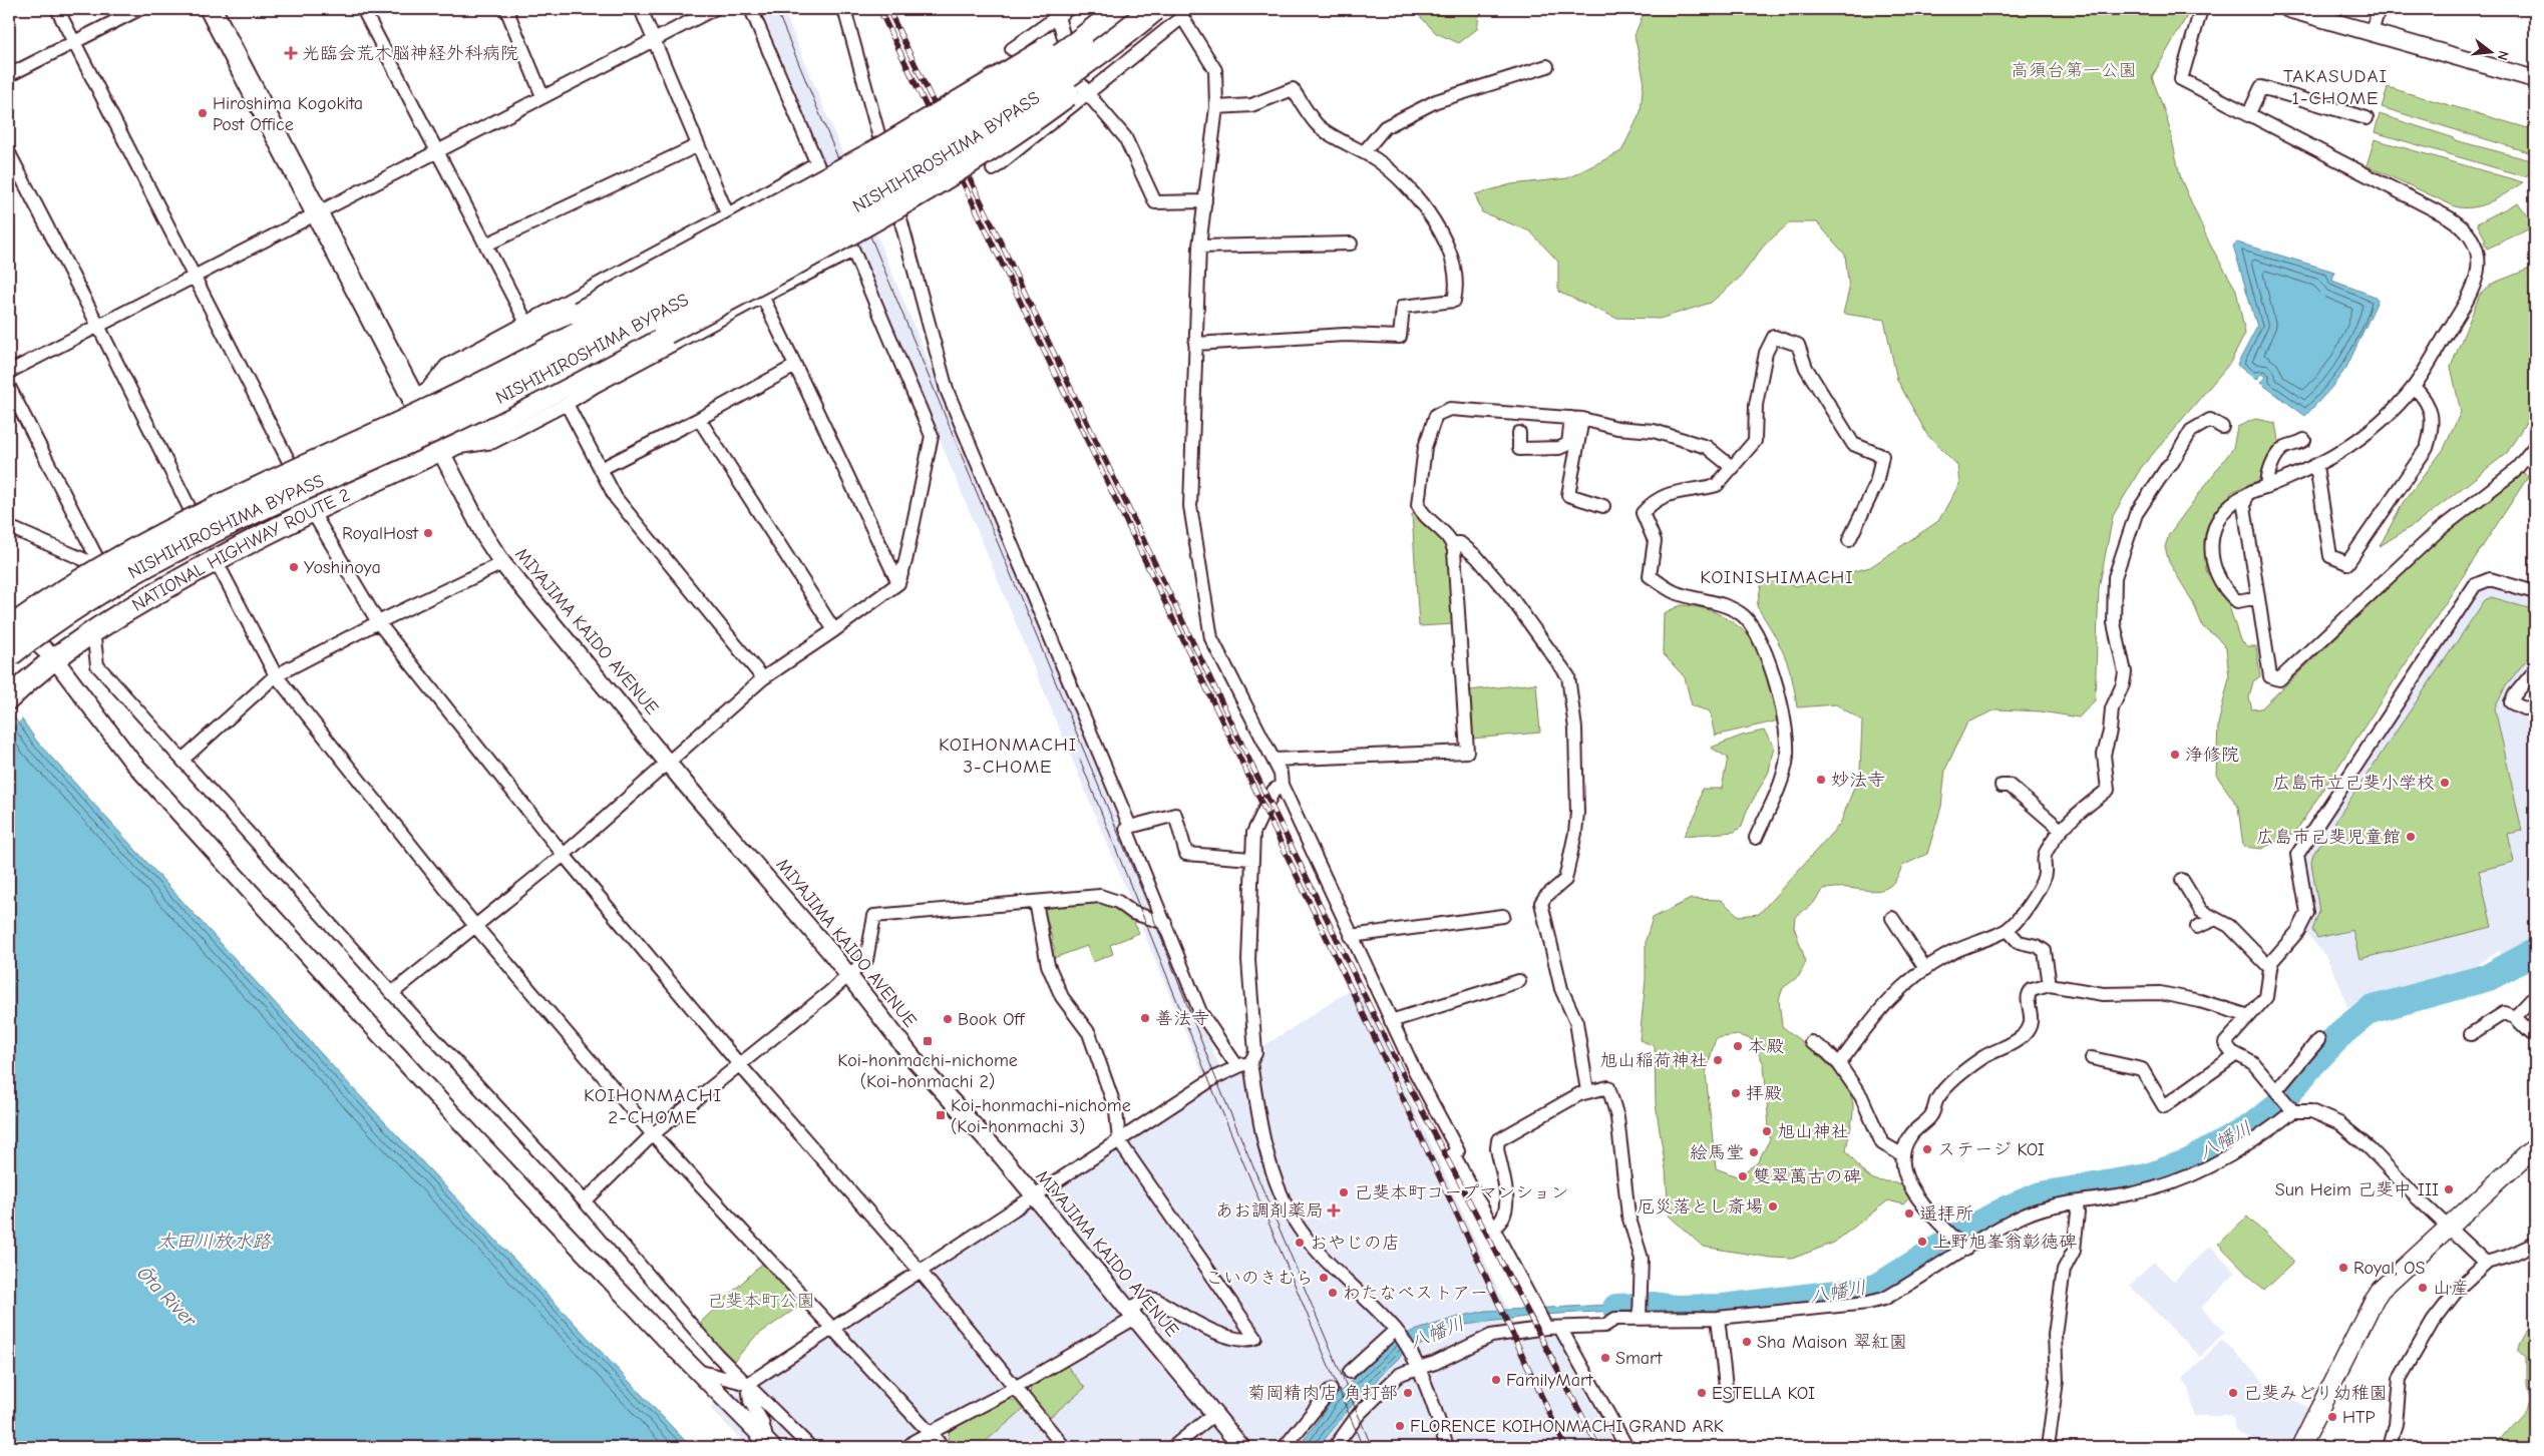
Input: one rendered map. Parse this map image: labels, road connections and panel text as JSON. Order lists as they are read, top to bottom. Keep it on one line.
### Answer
{"streets":{"highway":["NISHIHIROSHIMA BYPASS","NATIONAL HIGHWAY ROUTE 2"],"street":["MIYAJIMA KAIDO AVENUE"]},"crossings":[["NISHIHIROSHIMA BYPASS","NATIONAL HIGHWAY ROUTE 2"],["NATIONAL HIGHWAY ROUTE 2","MIYAJIMA KAIDO AVENUE"]],"districts":["TAKASUDAI 1-CHOME","KOINISHIMACHI","KOIHONMACHI 3-CHOME","KOIHONMACHI 2-CHOME"],"water":["八幡川","太田川放水路","Ōta River"],"parks":["高須台第一公園","己斐本町公園"],"places":{"health":["光臨会荒木脳神経外科病院","あお調剤薬局"],"other":["Hiroshima Kogokita Post Office","RoyalHost","Yoshinoya","浄修院","妙法寺","広島市立己斐小学校","広島市己斐児童館","善法寺","Book Off","本殿","旭山稲荷神社","拝殿","旭山神社","ステージ KOI","絵馬堂","雙翠萬古の碑","Sun Heim 己斐中 III","己斐本町コープマンション","厄災落とし斎場","遥拝所","上野旭峯翁彰徳碑","おやじの店","Royal, OS","こいのきむら","山産","わたなべストアー","Sha Maison 翠紅園","Smart","FamilyMart","菊岡精肉店 角打部","ESTELLA KOI","己斐みどり幼稚園","HTP","FLORENCE KOIHONMACHI GRAND ARK"],"transit":["Koi-honmachi-nichome (Koi-honmachi 2)","Koi-honmachi-nichome (Koi-honmachi 3)"]},"north":"right"}
